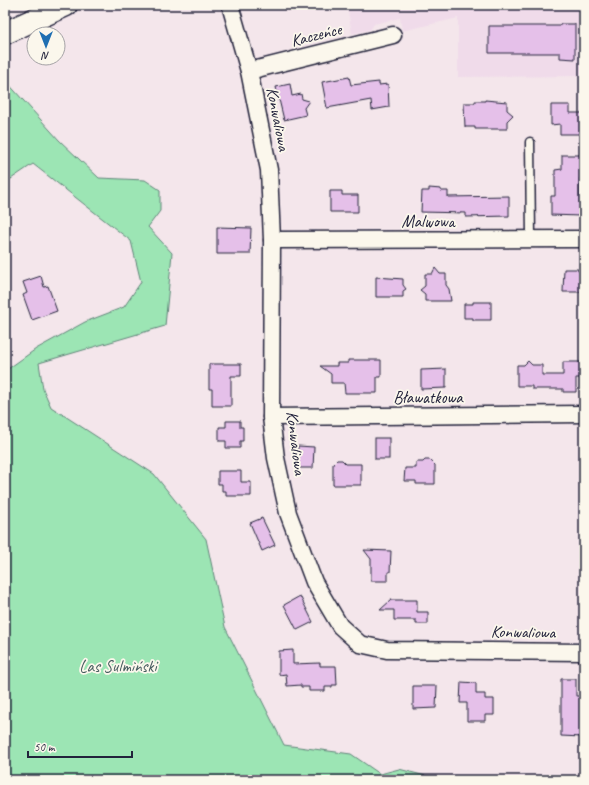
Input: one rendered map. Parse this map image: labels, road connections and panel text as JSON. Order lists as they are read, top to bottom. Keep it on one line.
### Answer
{"streets":{"street":["Kaczeńce","Konwaliowa","Malwowa","Bławatkowa"]},"crossings":[["Kaczeńce","Konwaliowa"],["Konwaliowa","Malwowa"],["Konwaliowa","Bławatkowa"]],"parks":["Las Sulmiński"],"scale_bar":"50 m","north":"bottom"}
